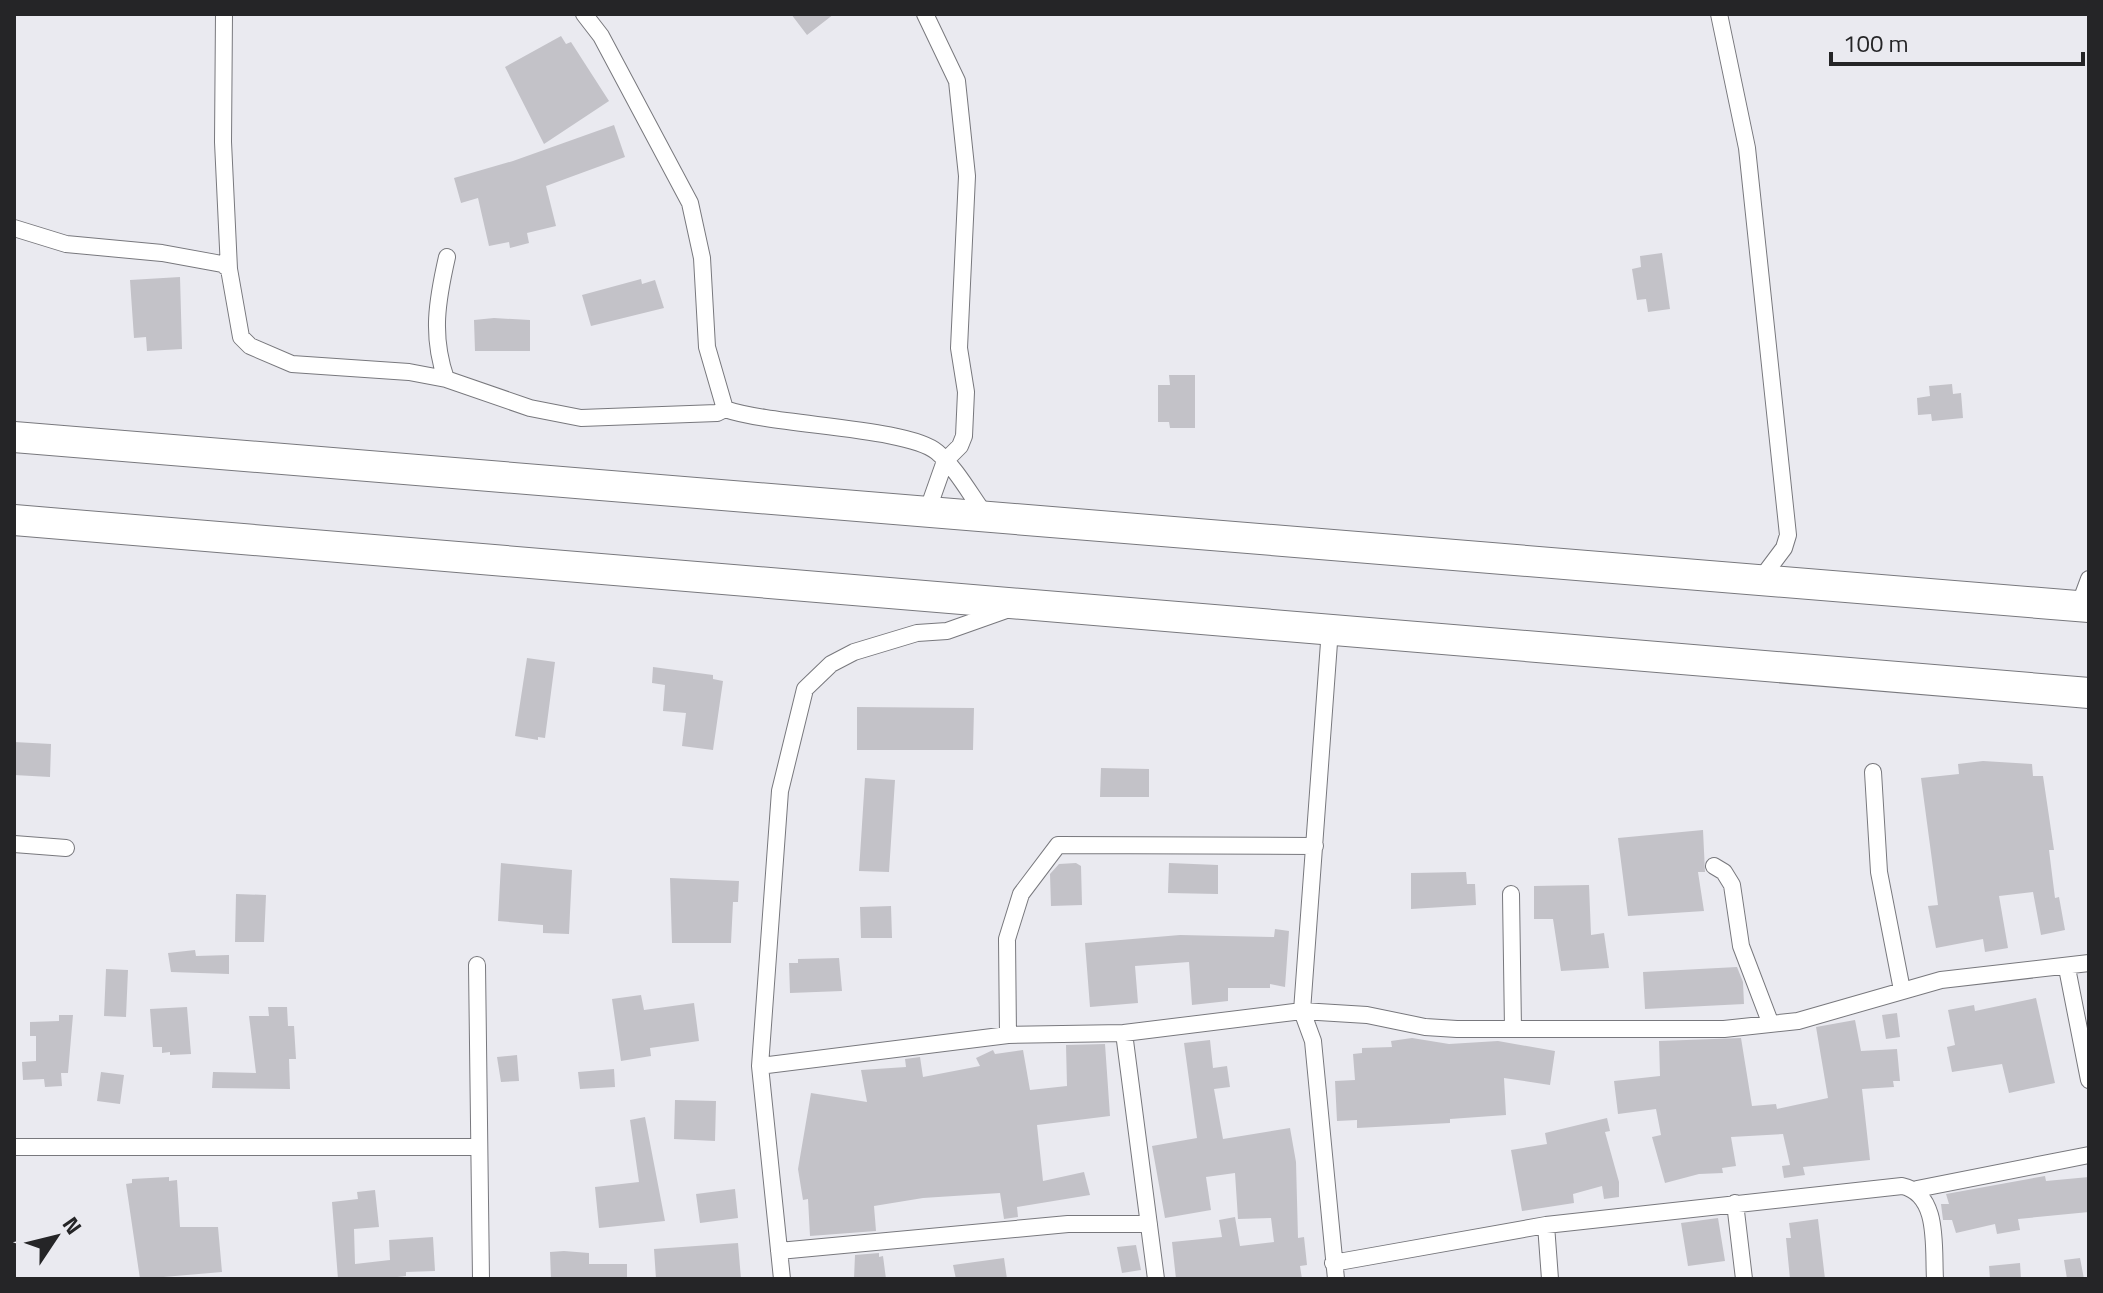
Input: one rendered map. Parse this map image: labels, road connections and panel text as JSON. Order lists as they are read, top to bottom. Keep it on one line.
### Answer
{"scale_bar":"100 m","north":"top right"}
